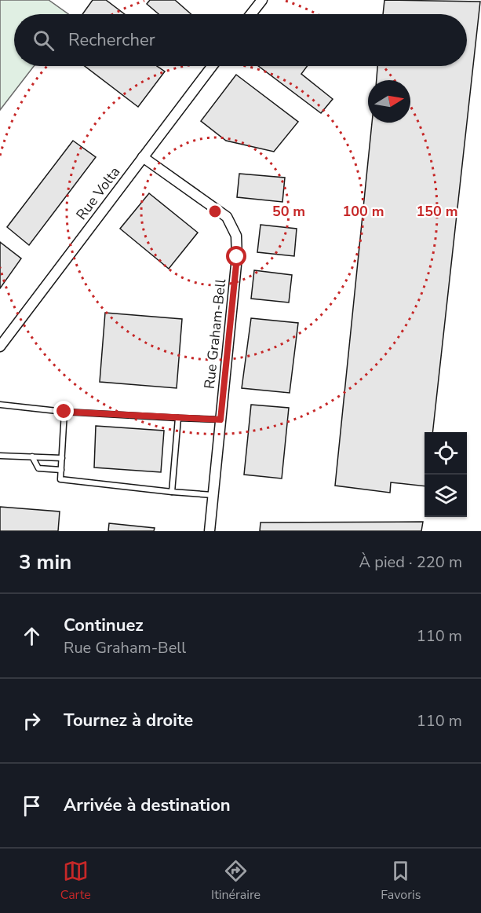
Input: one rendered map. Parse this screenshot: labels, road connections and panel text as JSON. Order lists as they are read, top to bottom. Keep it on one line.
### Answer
{"streets":{"street":["Rue Volta","Rue Graham-Bell"]},"crossings":[["Rue Volta","Rue Graham-Bell"]],"north":"right","page":{"search":"Rechercher","heading":["3 min","À pied · 220 m"],"list":[["Continuez","Rue Graham-Bell","110 m"],["Tournez à droite","110 m"],"Arrivée à destination"],"nav":["Carte","Itinéraire","Favoris"]},"rings":["50 m","100 m","150 m"]}
